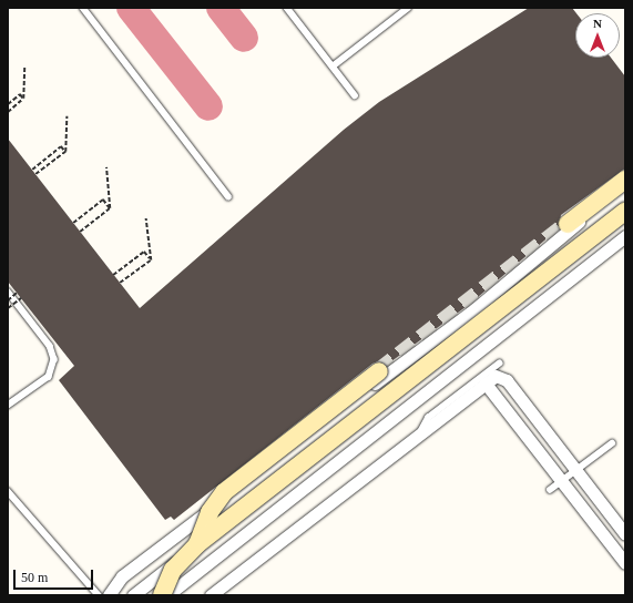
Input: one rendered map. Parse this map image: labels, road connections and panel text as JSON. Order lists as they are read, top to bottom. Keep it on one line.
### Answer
{"scale_bar":"50 m","north":"top"}
